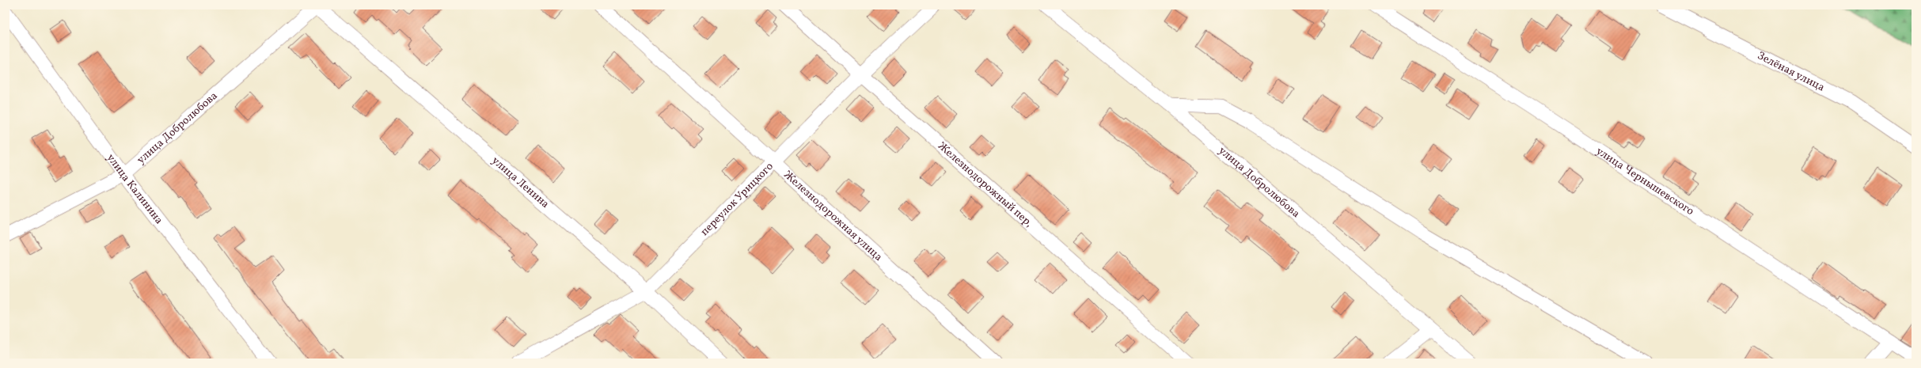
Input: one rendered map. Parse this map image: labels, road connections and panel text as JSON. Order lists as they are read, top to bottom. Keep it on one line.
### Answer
{"streets":{"street":["Зелёная улица","улица Добролюбова","улица Чернышевского","улица Ленина","Железнодорожный пер,","улица Калинина","переулок Урицкого","Железнодорожная улица"]},"crossings":[["улица Добролюбова","улица Ленина"],["улица Добролюбова","улица Калинина"],["улица Ленина","переулок Урицкого"],["Железнодорожный пер,","переулок Урицкого"],["переулок Урицкого","Железнодорожная улица"]]}
